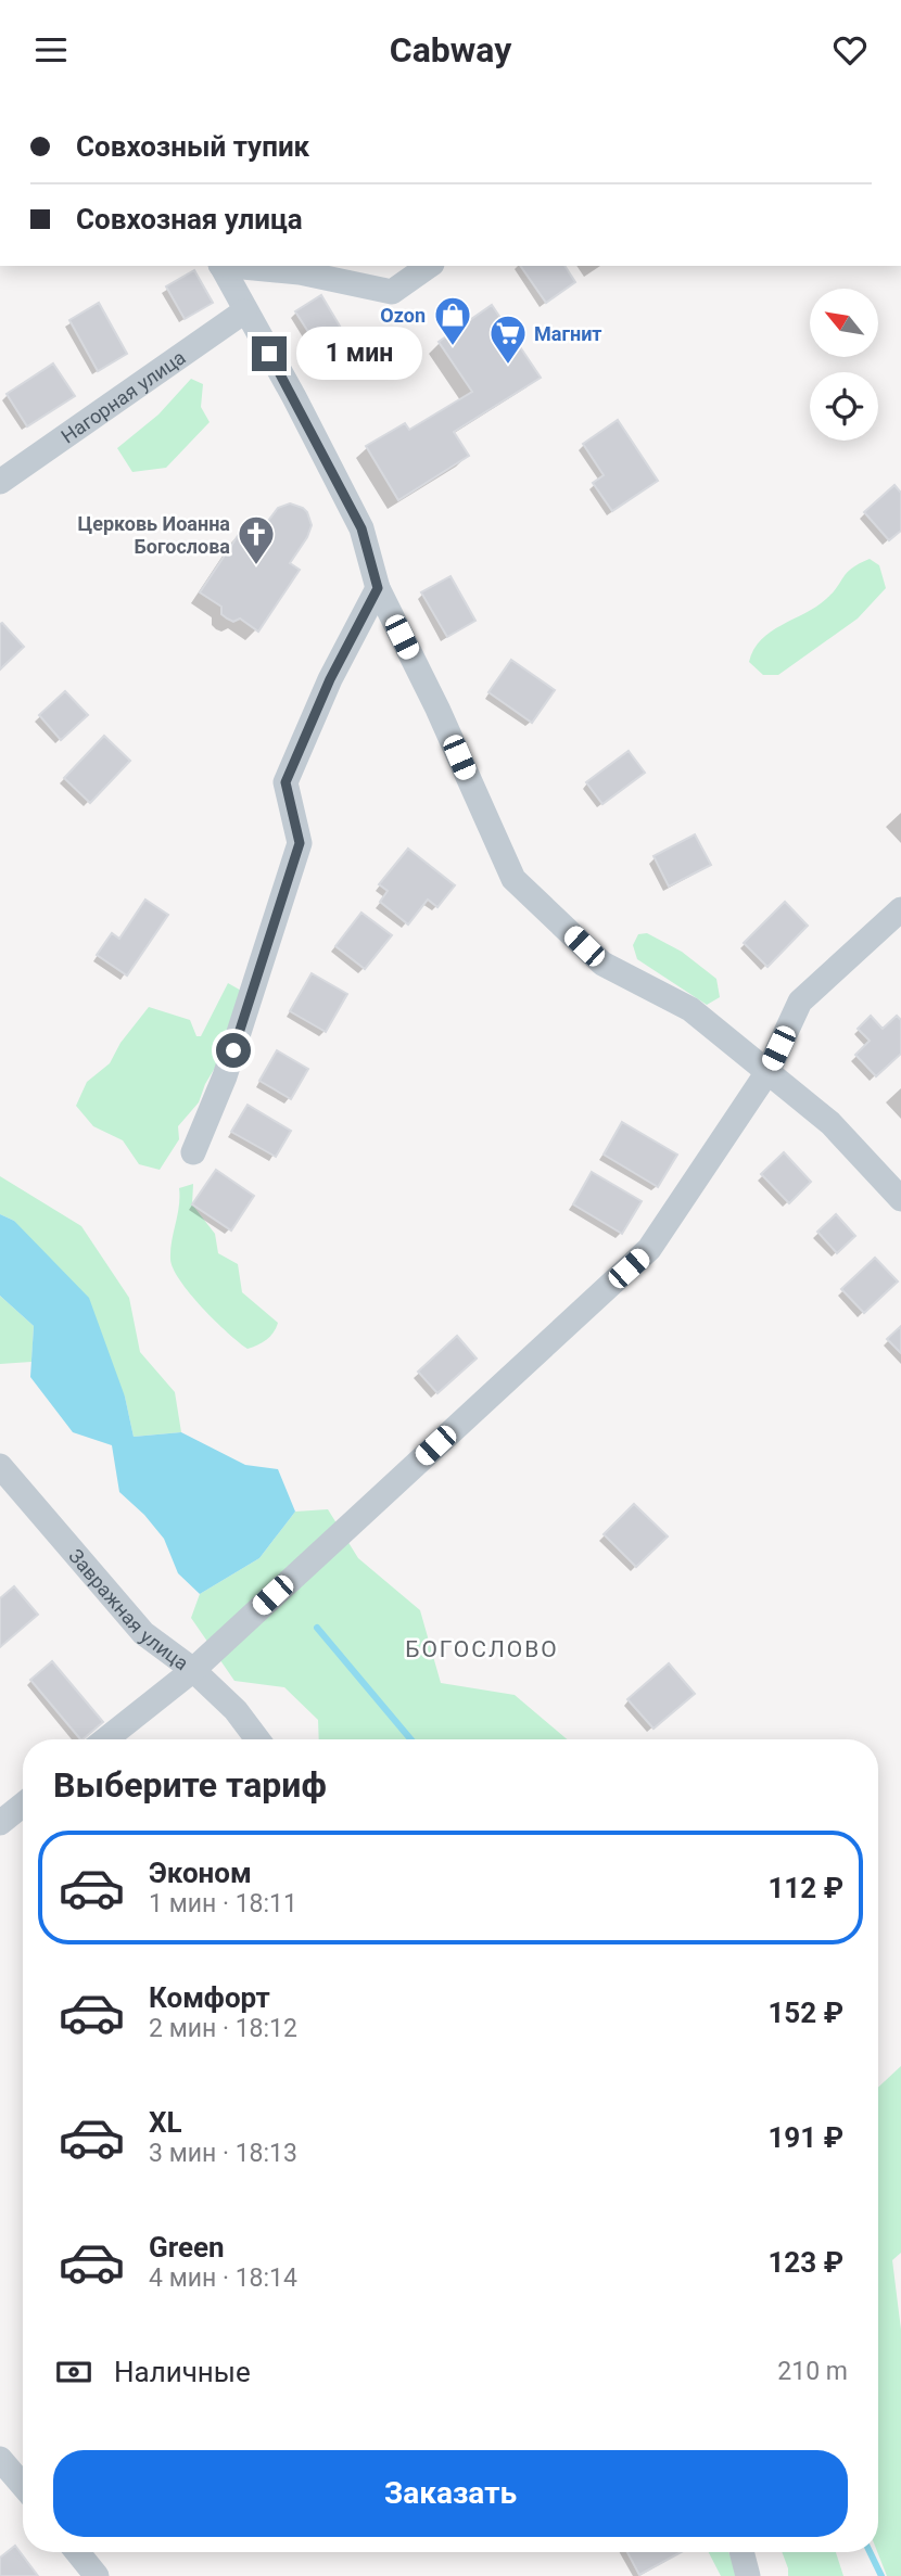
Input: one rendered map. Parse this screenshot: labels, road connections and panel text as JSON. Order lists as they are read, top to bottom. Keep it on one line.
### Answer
{"streets":{"street":["Нагорная улица","Завражная улица"]},"districts":["БОГОСЛОВО"],"places":{"shop":["Ozon"],"supermarket":["Магнит"],"church":["Церковь Иоанна Богослова"]},"north":"top left","page":{"header":"Cabway","banner":["Совхозный тупик","Совхозная улица"],"bubble":"1 мин","heading":"Выберите тариф","list":[{"name":"Эконом","note":"1 мин · 18:11","value":"112 ₽"},{"name":"Комфорт","note":"2 мин · 18:12","value":"152 ₽"},{"name":"XL","note":"3 мин · 18:13","value":"191 ₽"},{"name":"Green","note":"4 мин · 18:14","value":"123 ₽"}],"pay":["Наличные","210 m"],"buttons":"Заказать"}}
